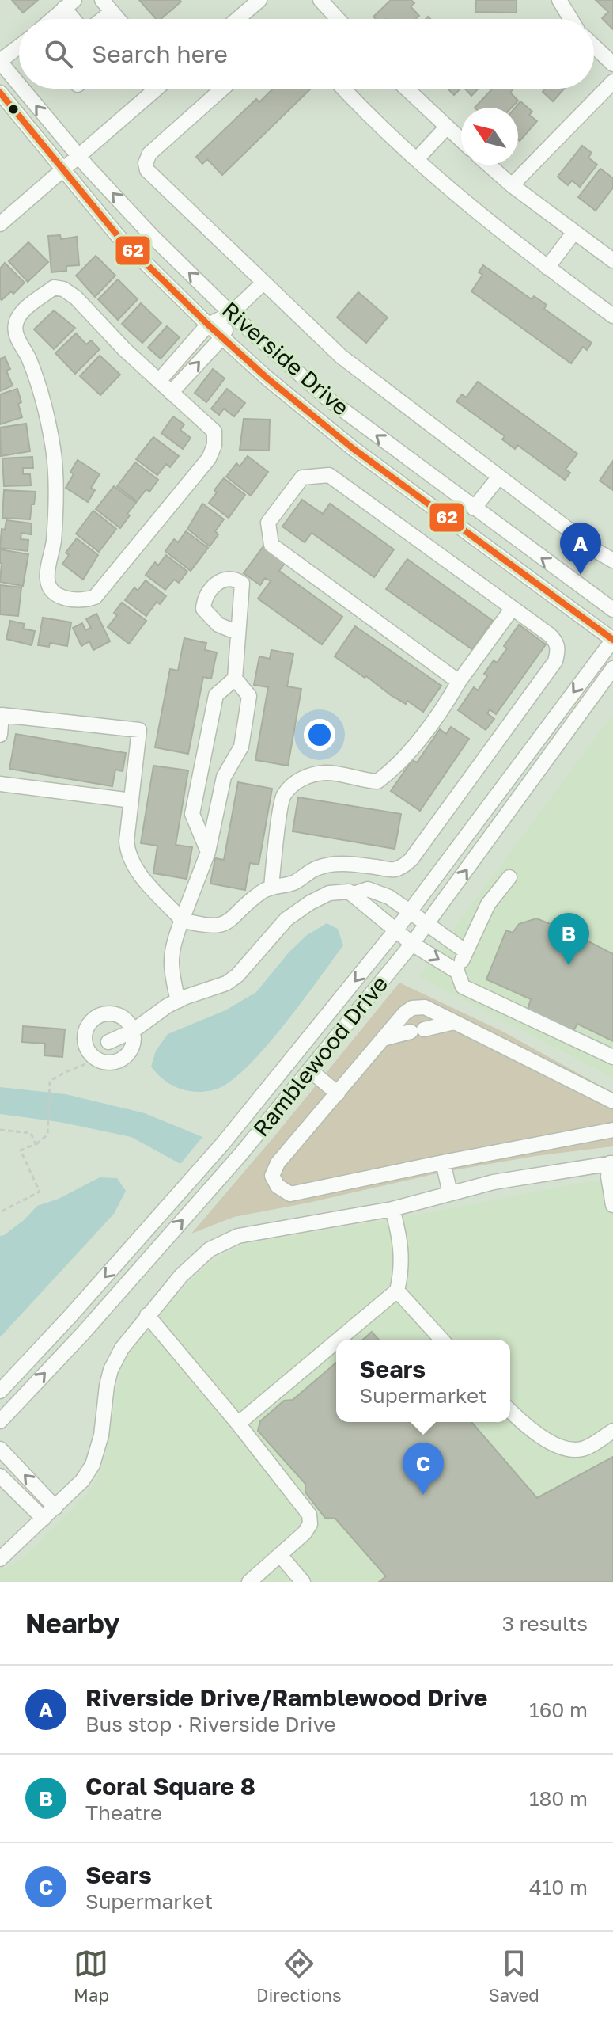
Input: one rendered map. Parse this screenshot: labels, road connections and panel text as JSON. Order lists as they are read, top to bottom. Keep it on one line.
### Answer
{"streets":{"street":["Riverside Drive","Ramblewood Drive"]},"crossings":[["Riverside Drive","Ramblewood Drive"]],"lines":["transit line 62"],"north":"top left","page":{"search":"Search here","pins":["A","B","C"],"popup":["Sears","Supermarket"],"heading":["Nearby","3 results"],"list":[{"mark":"A","name":"Riverside Drive/Ramblewood Drive","note":"Bus stop · Riverside Drive","value":"160 m"},{"mark":"B","name":"Coral Square 8","note":"Theatre","value":"180 m"},{"mark":"C","name":"Sears","note":"Supermarket","value":"410 m"}],"nav":["Map","Directions","Saved"]}}
